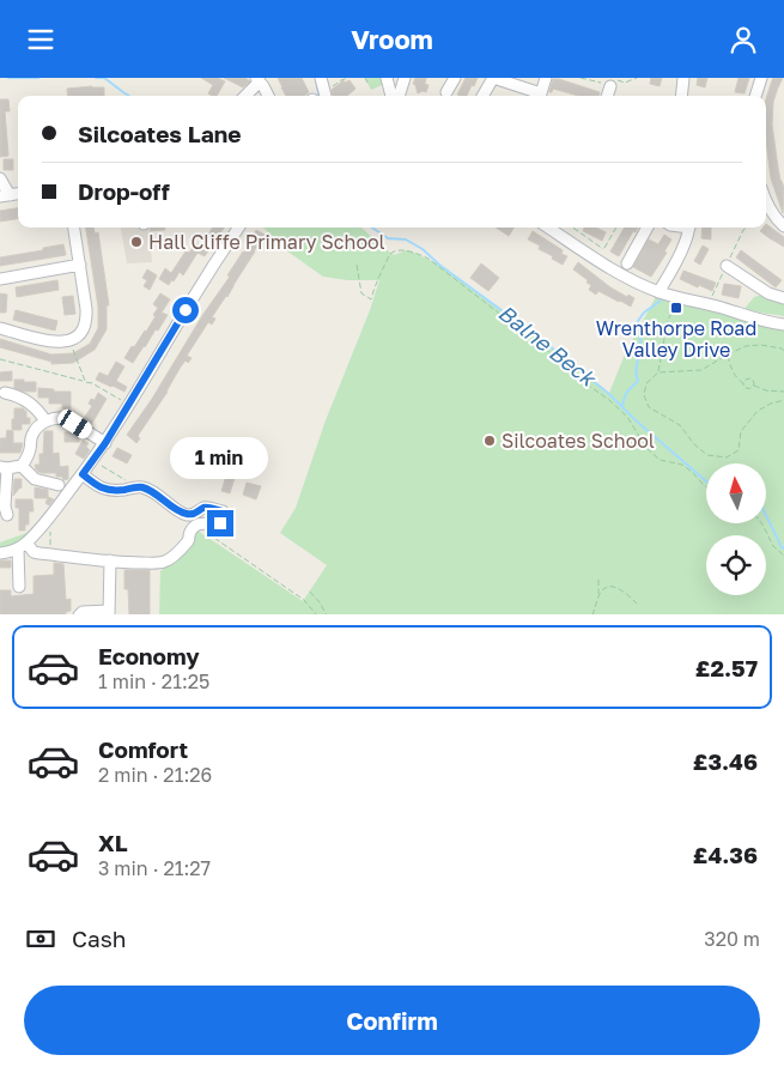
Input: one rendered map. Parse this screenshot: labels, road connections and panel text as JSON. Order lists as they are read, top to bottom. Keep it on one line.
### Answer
{"water":["Balne Beck"],"places":{"other":["Hall Cliffe Primary School","Silcoates School"],"transit":["Wrenthorpe Road Valley Drive"]},"north":"top","page":{"header":"Vroom","banner":["Silcoates Lane","Drop-off"],"bubble":"1 min","list":[{"name":"Economy","note":"1 min · 21:25","value":"£2.57"},{"name":"Comfort","note":"2 min · 21:26","value":"£3.46"},{"name":"XL","note":"3 min · 21:27","value":"£4.36"}],"pay":["Cash","320 m"],"buttons":"Confirm"}}
